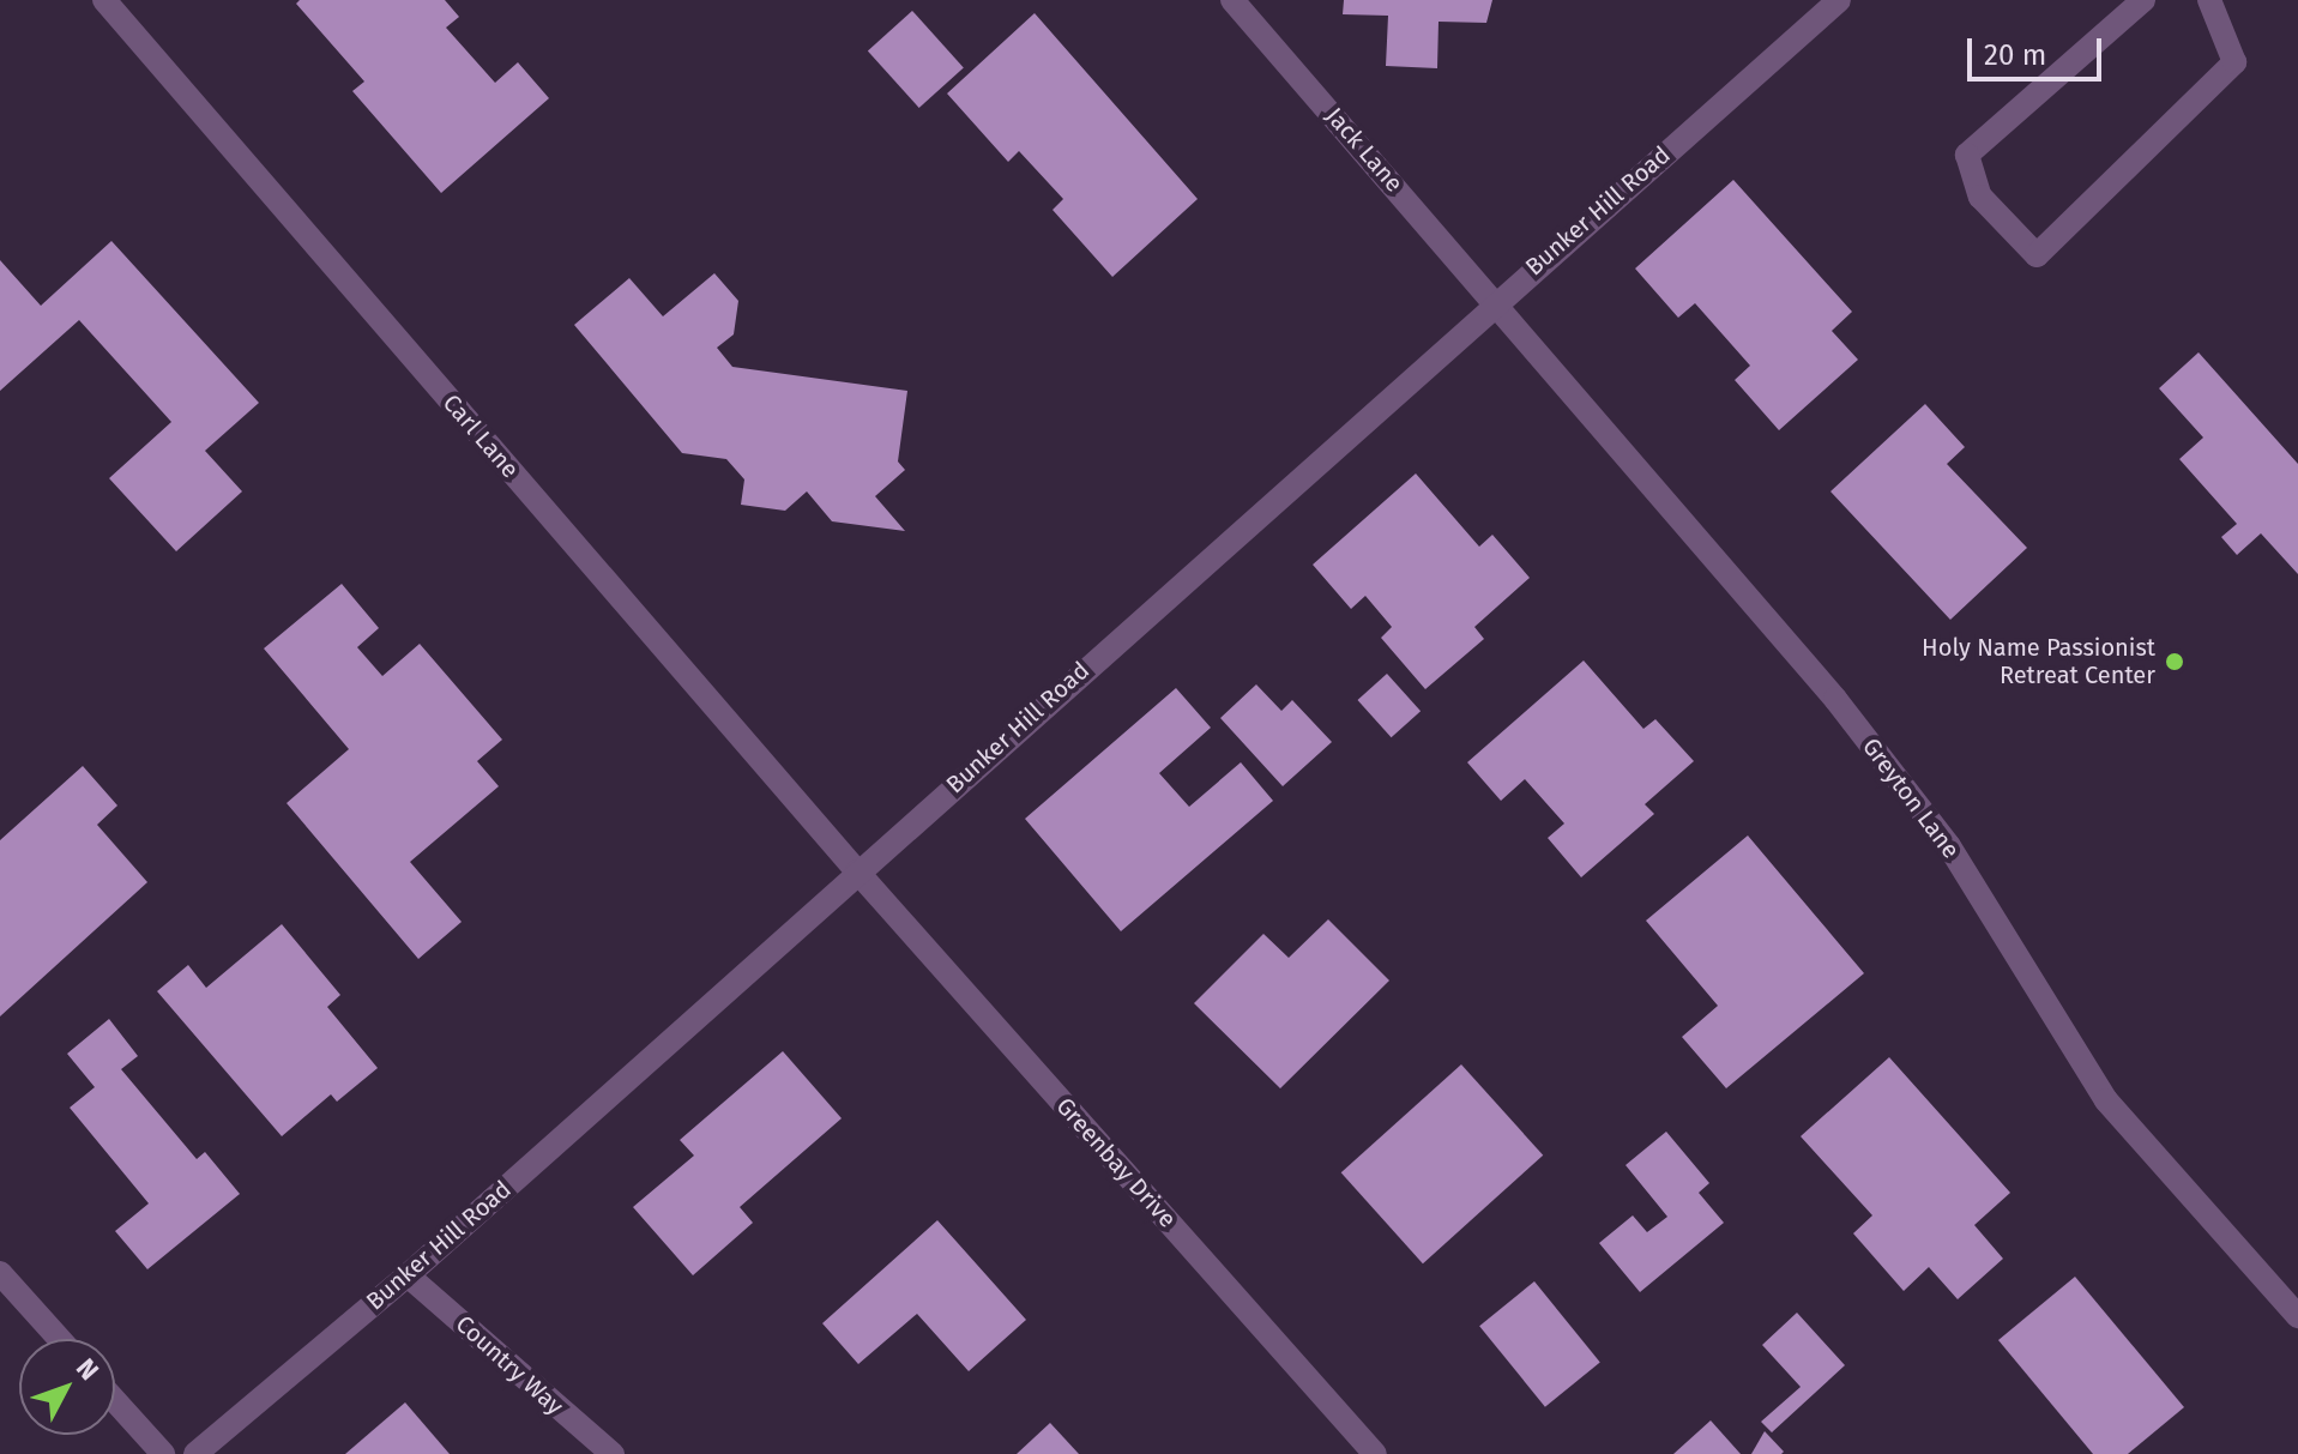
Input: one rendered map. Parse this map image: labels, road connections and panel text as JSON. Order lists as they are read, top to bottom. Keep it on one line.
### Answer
{"streets":{"street":["Jack Lane","Bunker Hill Road","Carl Lane","Greyton Lane","Greenbay Drive","Country Way"]},"crossings":[["Jack Lane","Bunker Hill Road"],["Jack Lane","Greyton Lane"],["Bunker Hill Road","Carl Lane"],["Bunker Hill Road","Greyton Lane"],["Bunker Hill Road","Greenbay Drive"],["Bunker Hill Road","Country Way"],["Carl Lane","Greenbay Drive"]],"places":["Holy Name Passionist Retreat Center"],"scale_bar":"20 m","north":"top right"}
